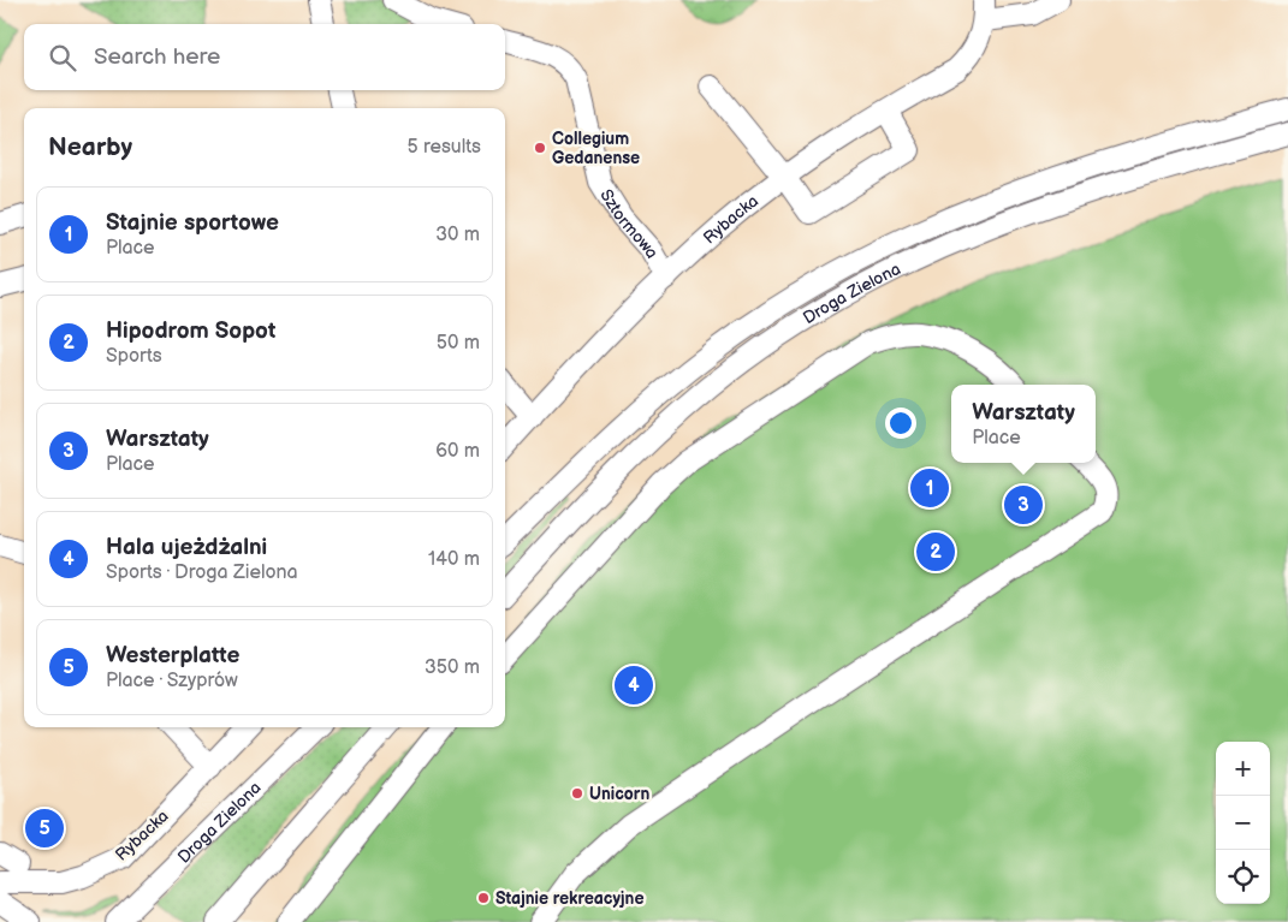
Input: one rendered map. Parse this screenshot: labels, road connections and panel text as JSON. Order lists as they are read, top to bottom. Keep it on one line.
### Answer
{"streets":{"street":["Rybacka","Sztormowa","Droga Zielona"]},"crossings":[["Rybacka","Sztormowa"]],"places":["Collegium Gedanense","Unicorn","Stajnie rekreacyjne"],"page":{"search":"Search here","heading":["Nearby","5 results"],"list":[{"mark":"1","name":"Stajnie sportowe","note":"Place","value":"30 m"},{"mark":"2","name":"Hipodrom Sopot","note":"Sports","value":"50 m"},{"mark":"3","name":"Warsztaty","note":"Place","value":"60 m"},{"mark":"4","name":"Hala ujeżdżalni","note":"Sports · Droga Zielona","value":"140 m"},{"mark":"5","name":"Westerplatte","note":"Place · Szyprów","value":"350 m"}],"popup":["Warsztaty","Place"],"pins":["1","3","2","4","5"],"map_buttons":["+","−"]}}
